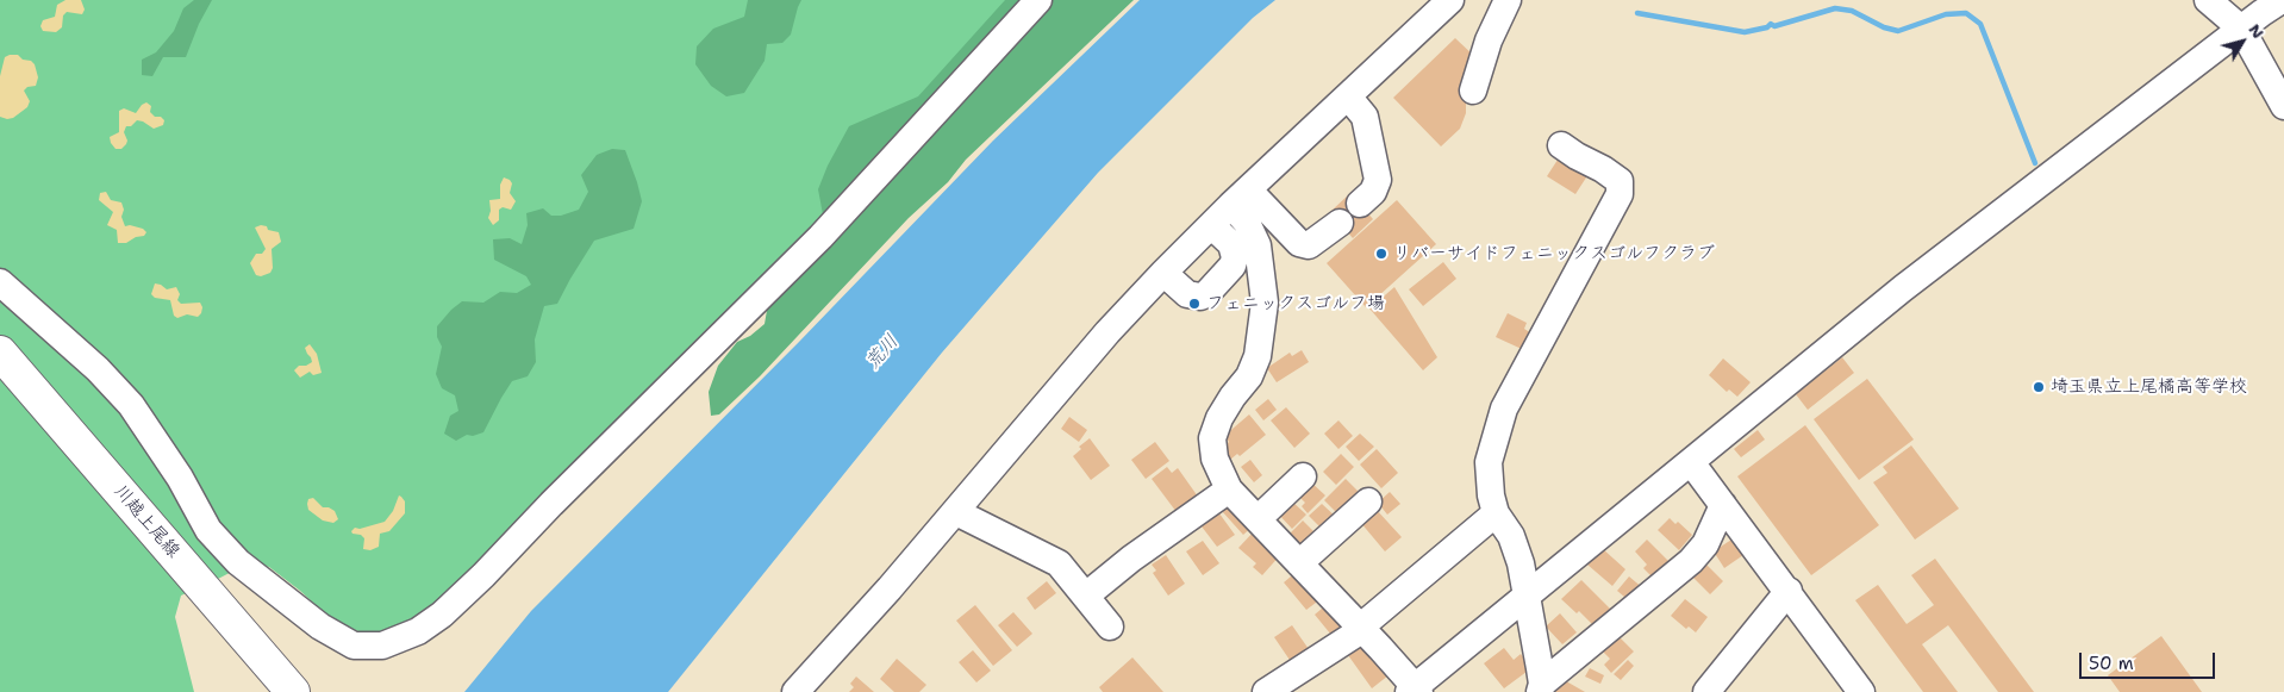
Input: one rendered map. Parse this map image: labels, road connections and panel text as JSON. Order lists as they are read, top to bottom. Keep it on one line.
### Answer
{"streets":{"main road":["川越上尾線"]},"water":["荒川"],"places":["リバーサイドフェニックスゴルフクラブ","フェニックスゴルフ場","埼玉県立上尾橘高等学校"],"scale_bar":"50 m","north":"top right"}
